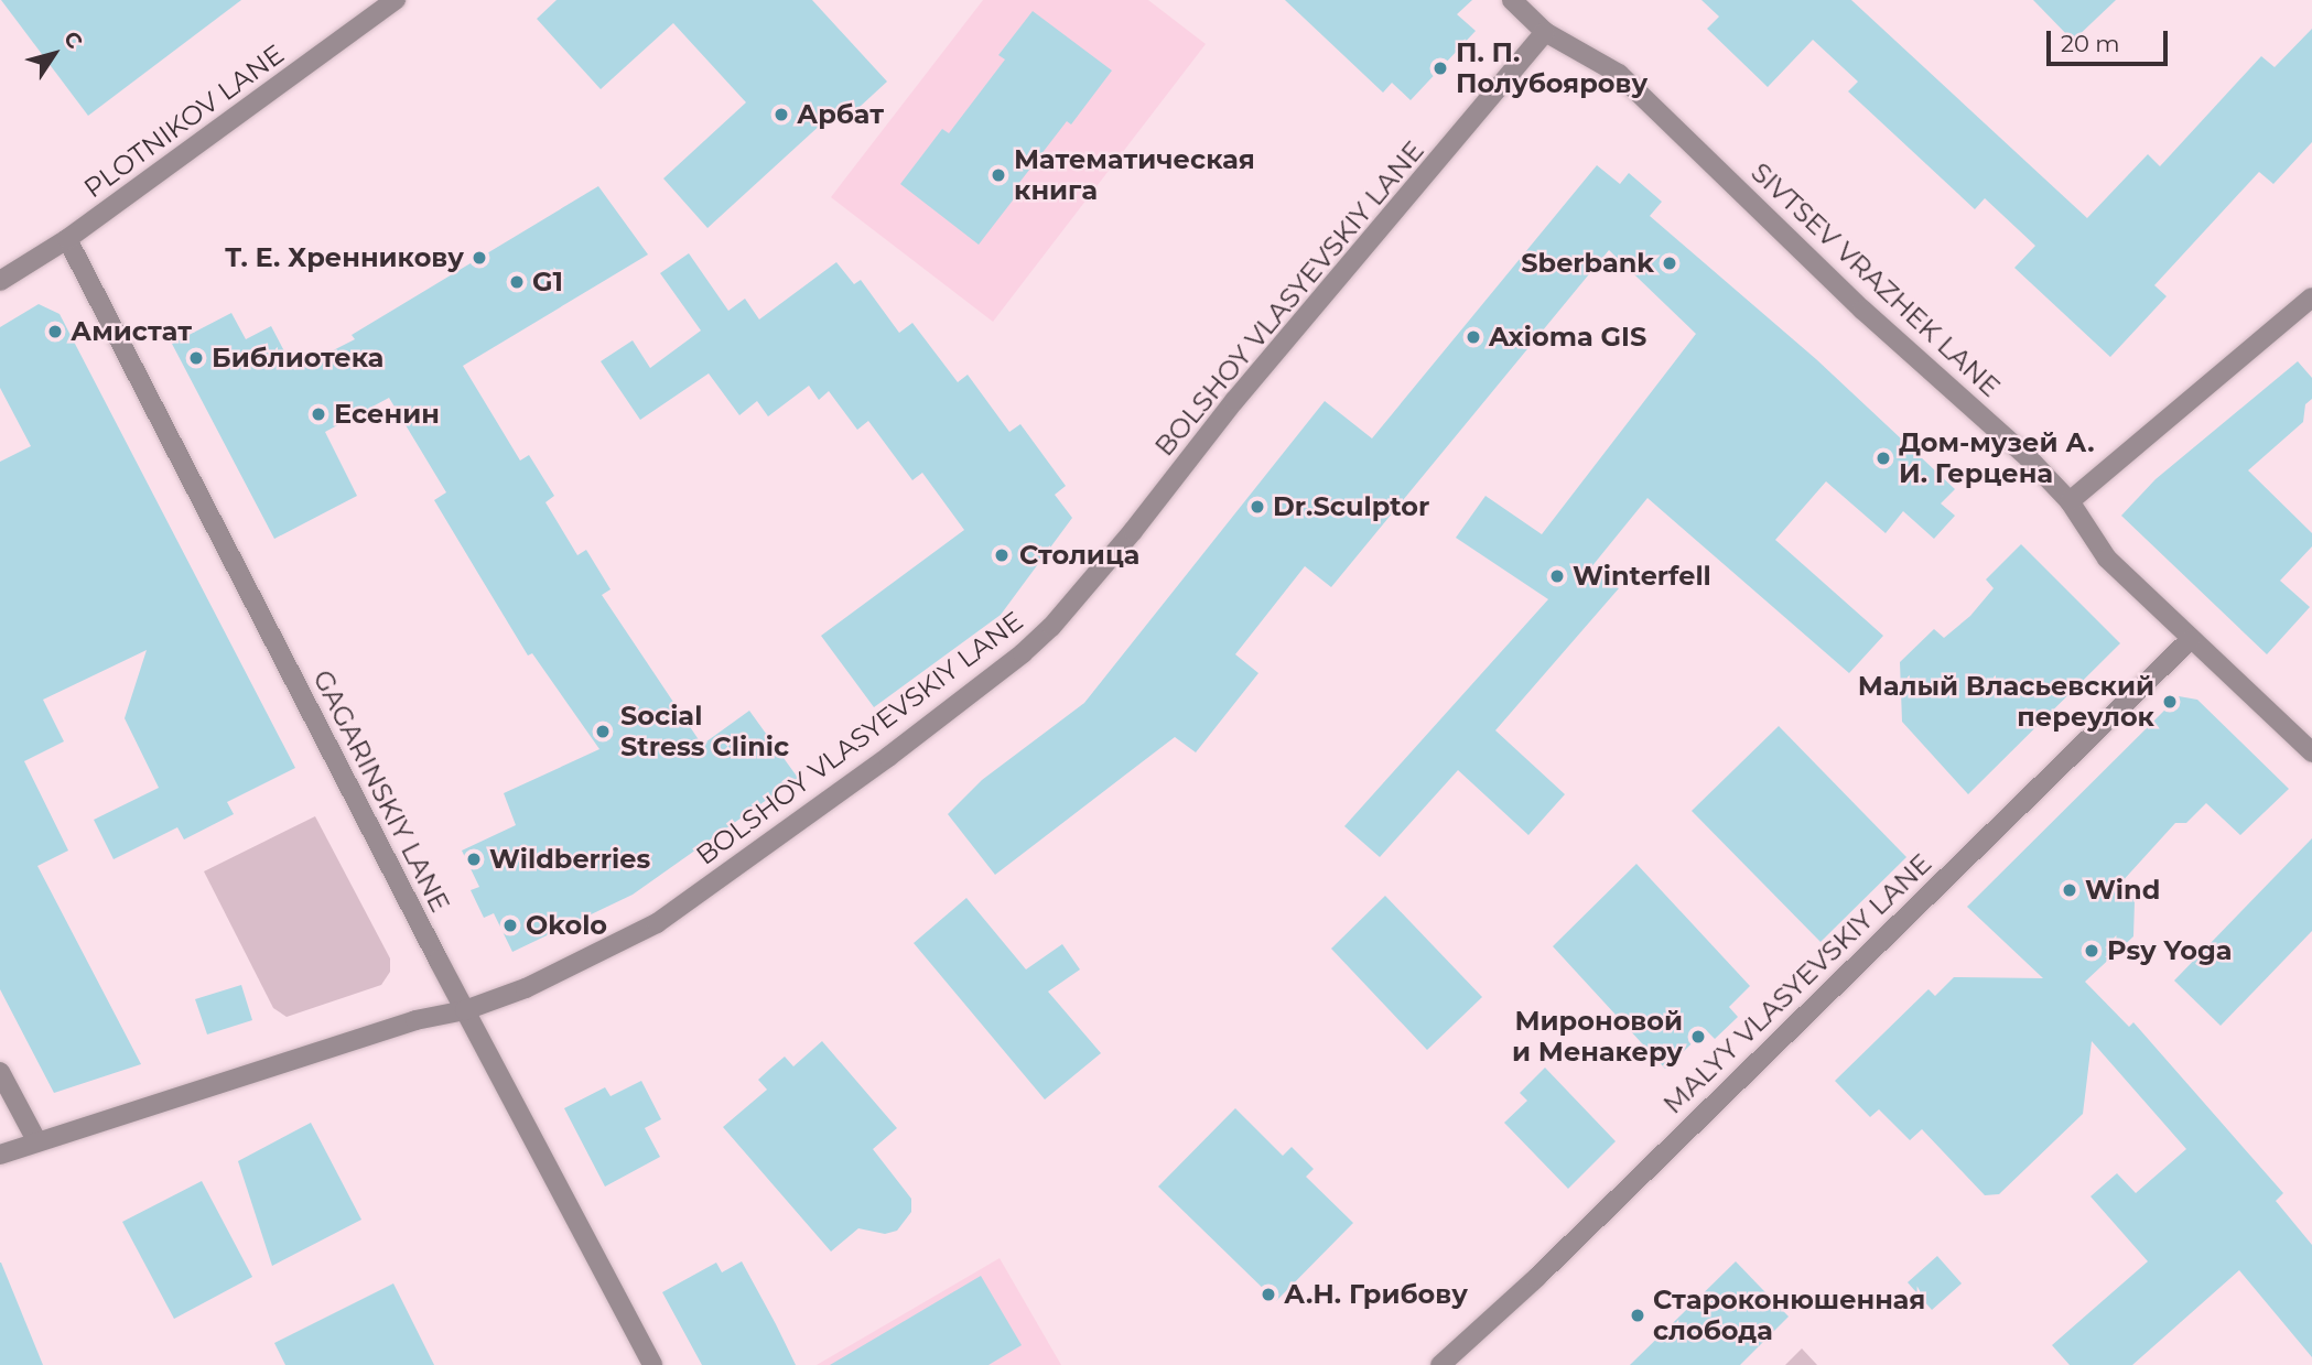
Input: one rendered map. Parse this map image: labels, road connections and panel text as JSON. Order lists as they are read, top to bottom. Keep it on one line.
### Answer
{"streets":{"street":["PLOTNIKOV LANE","SIVTSEV VRAZHEK LANE","BOLSHOY VLASYEVSKIY LANE","GAGARINSKIY LANE","MALYY VLASYEVSKIY LANE"]},"crossings":[["PLOTNIKOV LANE","GAGARINSKIY LANE"],["SIVTSEV VRAZHEK LANE","BOLSHOY VLASYEVSKIY LANE"],["SIVTSEV VRAZHEK LANE","MALYY VLASYEVSKIY LANE"],["BOLSHOY VLASYEVSKIY LANE","GAGARINSKIY LANE"]],"places":["П. П. Полубоярову","Арбат","Математическая книга","Т. Е. Хренникову","Sberbank","G1","Амистат","Axioma GIS","Библиотека","Есенин","Дом-музей А. И. Герцена","Dr.Sculptor","Столица","Winterfell","Малый Власьевский переулок","Social Stress Clinic","Wildberries","Wind","Okolo","Psy Yoga","Мироновой и Менакеру","А.Н. Грибову","Староконюшенная слобода"],"scale_bar":"20 m","north":"top right"}
